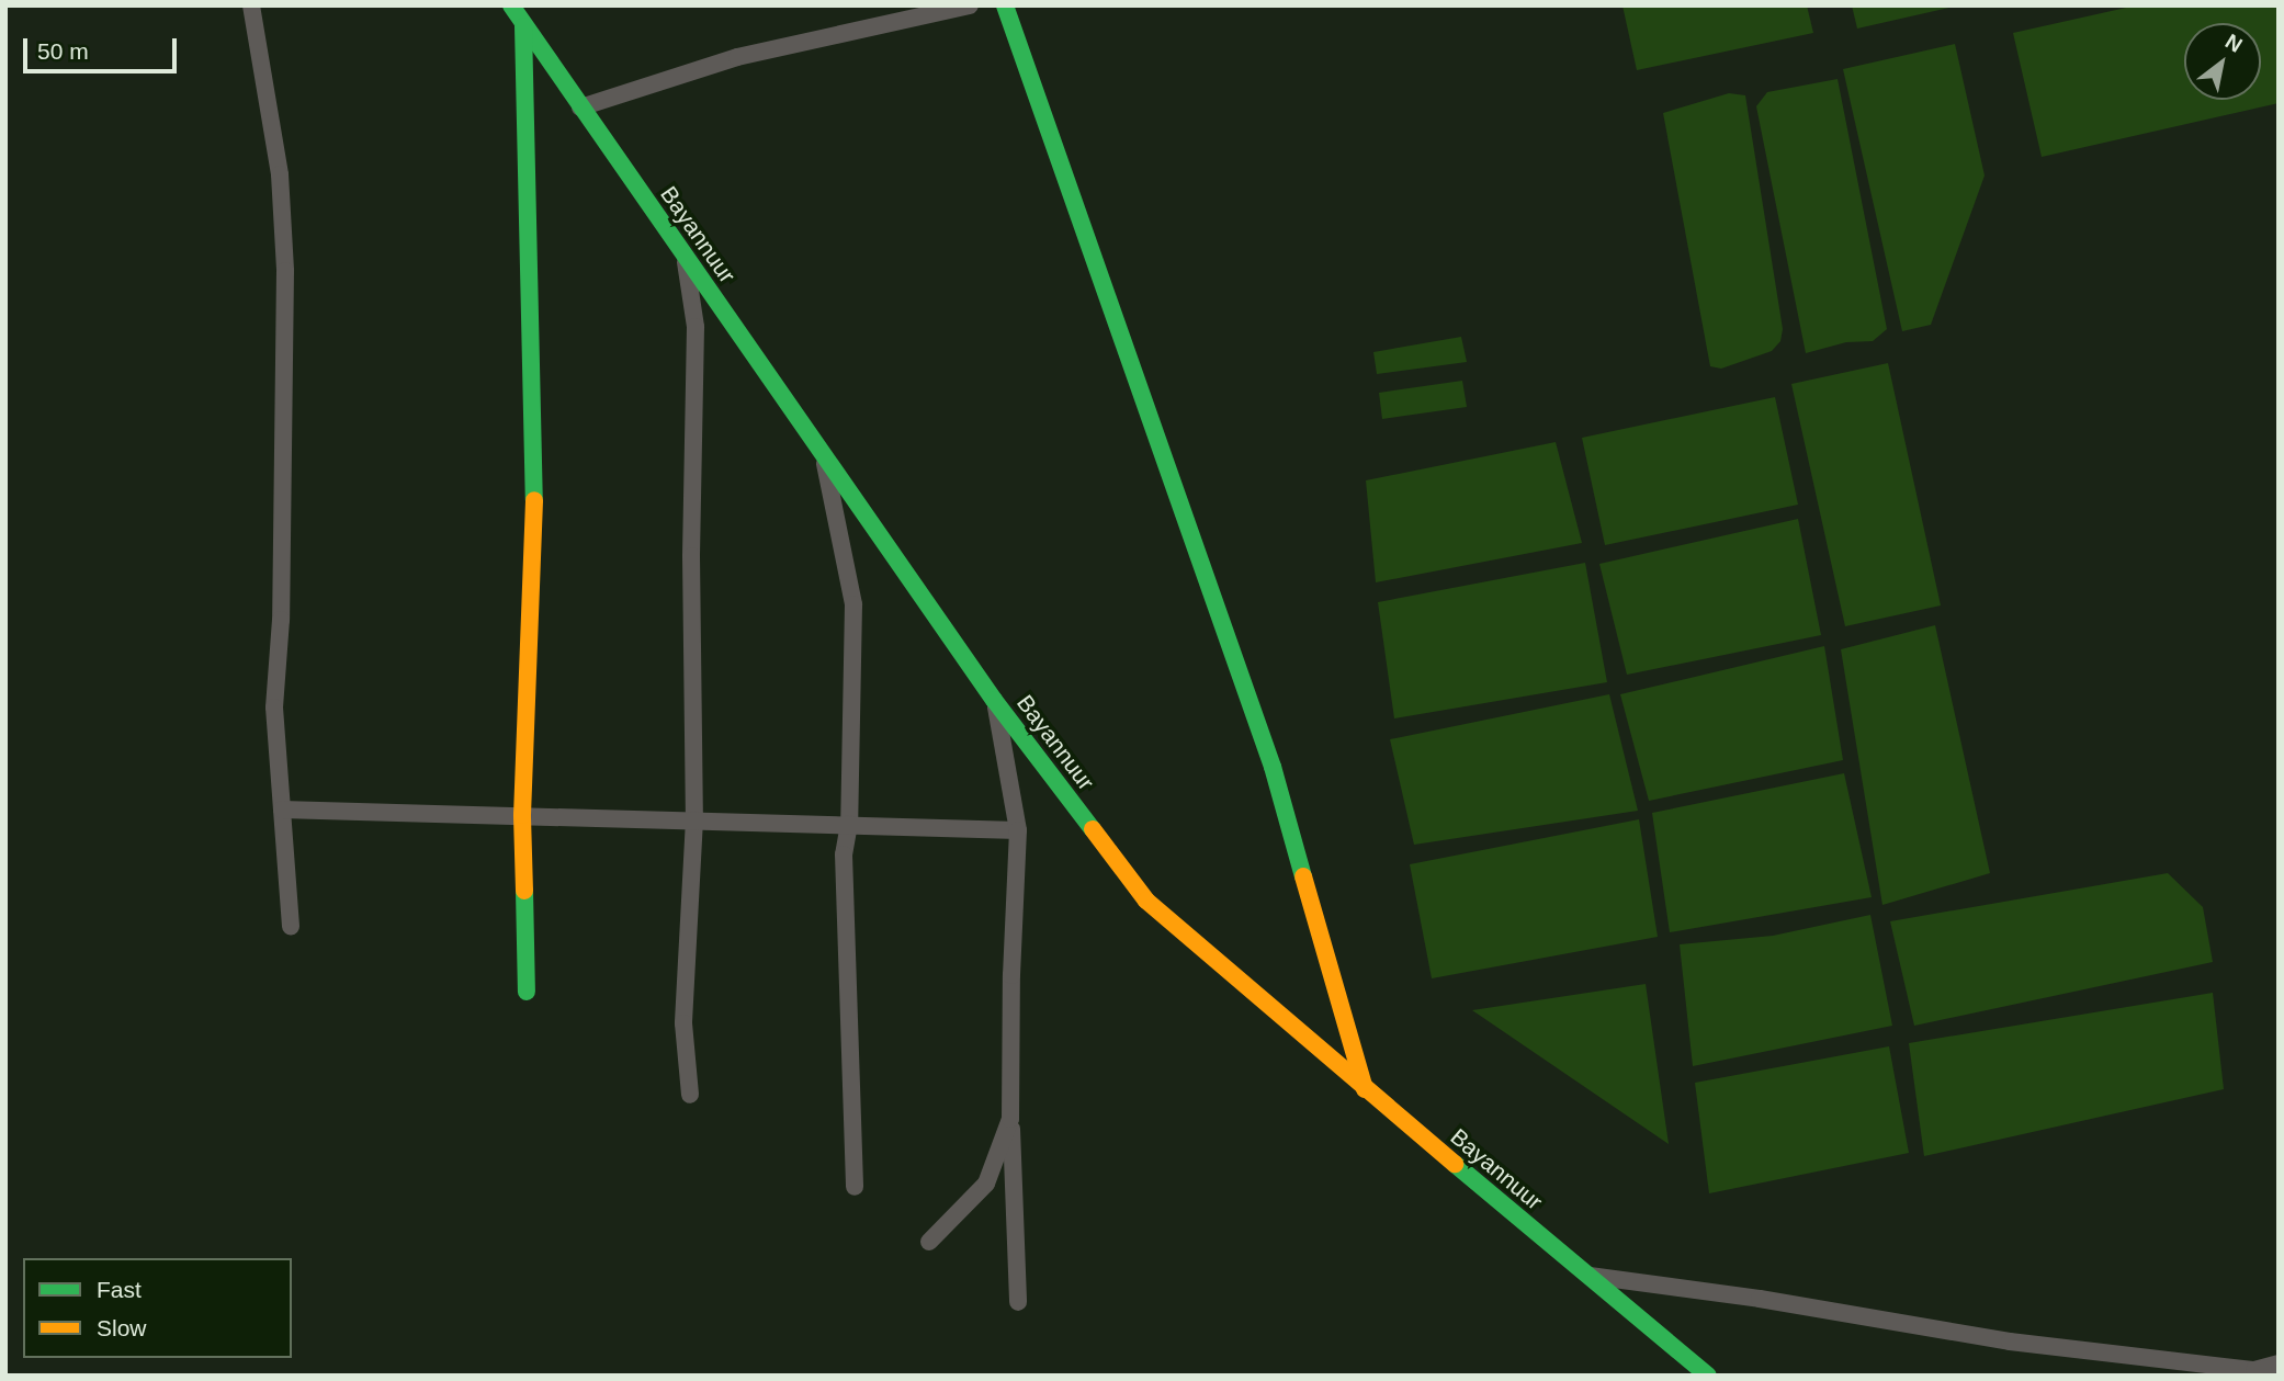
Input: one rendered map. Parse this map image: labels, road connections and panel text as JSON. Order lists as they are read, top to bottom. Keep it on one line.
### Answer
{"streets":{"street":["Bayannuur"]},"legend":["Fast","Slow"],"scale_bar":"50 m","north":"top right"}
